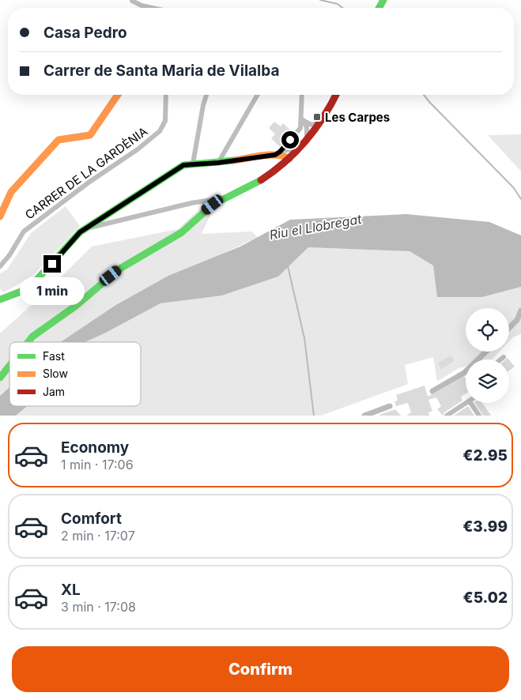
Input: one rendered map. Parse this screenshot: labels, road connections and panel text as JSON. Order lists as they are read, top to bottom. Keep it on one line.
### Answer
{"streets":{"street":["CARRER DE LA GARDÈNIA"]},"water":["Riu el Llobregat"],"places":{"transit":["Les Carpes"]},"legend":["Fast","Slow","Jam"],"page":{"banner":["Casa Pedro","Carrer de Santa Maria de Vilalba"],"bubble":"1 min","list":[{"name":"Economy","note":"1 min · 17:06","value":"€2.95"},{"name":"Comfort","note":"2 min · 17:07","value":"€3.99"},{"name":"XL","note":"3 min · 17:08","value":"€5.02"}],"buttons":"Confirm"}}
